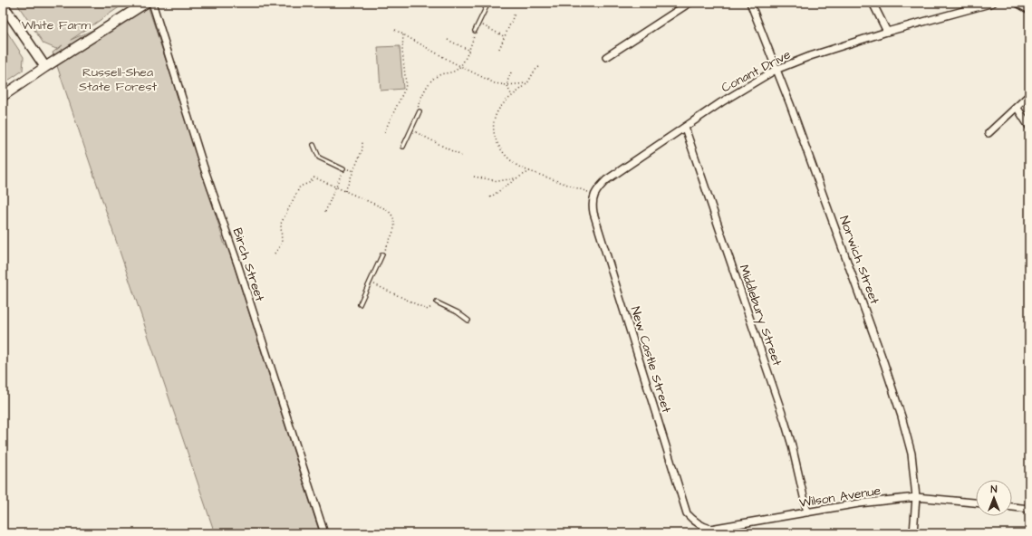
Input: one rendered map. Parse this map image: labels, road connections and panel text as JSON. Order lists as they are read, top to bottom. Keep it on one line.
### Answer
{"streets":{"street":["Conant Drive","Norwich Street","Birch Street","Middlebury Street","New Castle Street","Wilson Avenue"]},"crossings":[["Conant Drive","Norwich Street"],["Conant Drive","Middlebury Street"],["Conant Drive","New Castle Street"],["Norwich Street","Wilson Avenue"],["Middlebury Street","Wilson Avenue"],["New Castle Street","Wilson Avenue"]],"parks":["White Farm","Russell-Shea State Forest"],"north":"top"}
